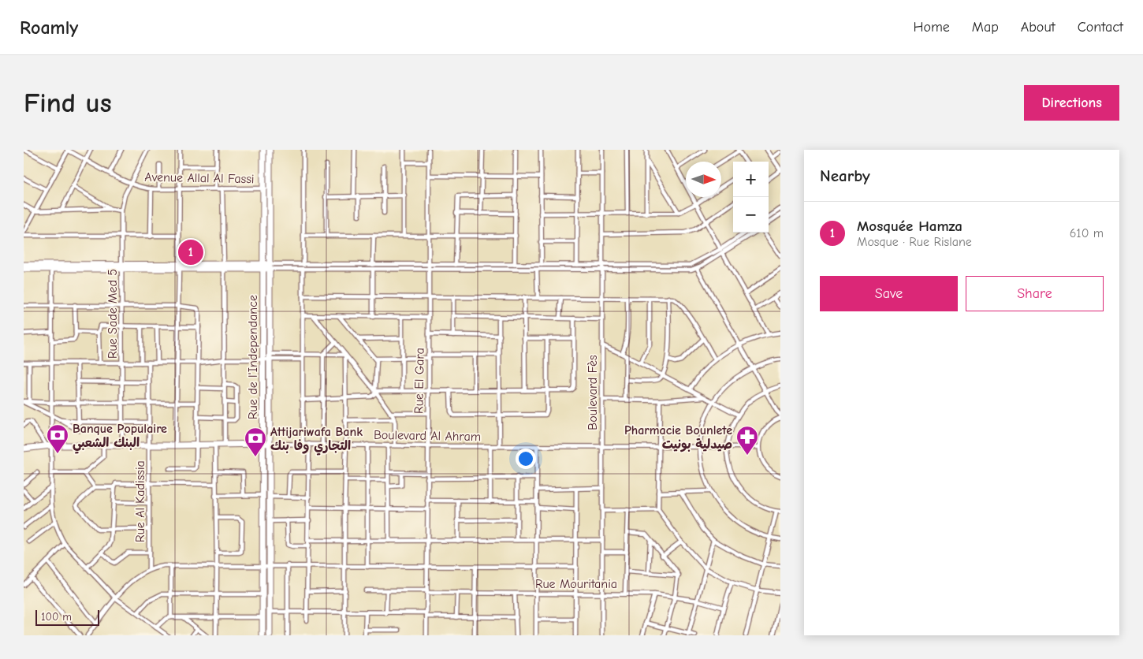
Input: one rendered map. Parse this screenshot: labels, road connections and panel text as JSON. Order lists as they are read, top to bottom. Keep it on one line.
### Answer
{"streets":{"main road":["Rue de l'Independance","Boulevard Al Ahram"],"street":["Avenue Allal Al Fassi","Rue Sade Med 5","Rue El Gara","Boulevard Fès","Rue Al Kadissia","Rue Mouritania"]},"crossings":[["Avenue Allal Al Fassi","Rue Sade Med 5"],["Avenue Allal Al Fassi","Rue de l'Independance"],["Rue Sade Med 5","Boulevard Al Ahram"],["Rue de l'Independance","Boulevard Al Ahram"],["Rue El Gara","Boulevard Al Ahram"],["Rue El Gara","Rue Mouritania"],["Boulevard Fès","Boulevard Al Ahram"],["Boulevard Fès","Rue Mouritania"],["Boulevard Al Ahram","Rue Al Kadissia"]],"places":{"bank":["Banque Populaire البنك الشعبي","Attijariwafa Bank التجاري وفا بنك"],"pharmacy":["Pharmacie Bounlete صيدلية بونيت"]},"scale_bar":"100 m","north":"right","page":{"header":"Roamly","nav":["Home","Map","About","Contact"],"buttons":["Directions",["Save","Share"]],"title":"Find us","heading":"Nearby","map_buttons":["+","−"],"list":[{"mark":"1","name":"Mosquée Hamza","note":"Mosque · Rue Rislane","value":"610 m"}],"pins":"1","scale":"100 m"}}
